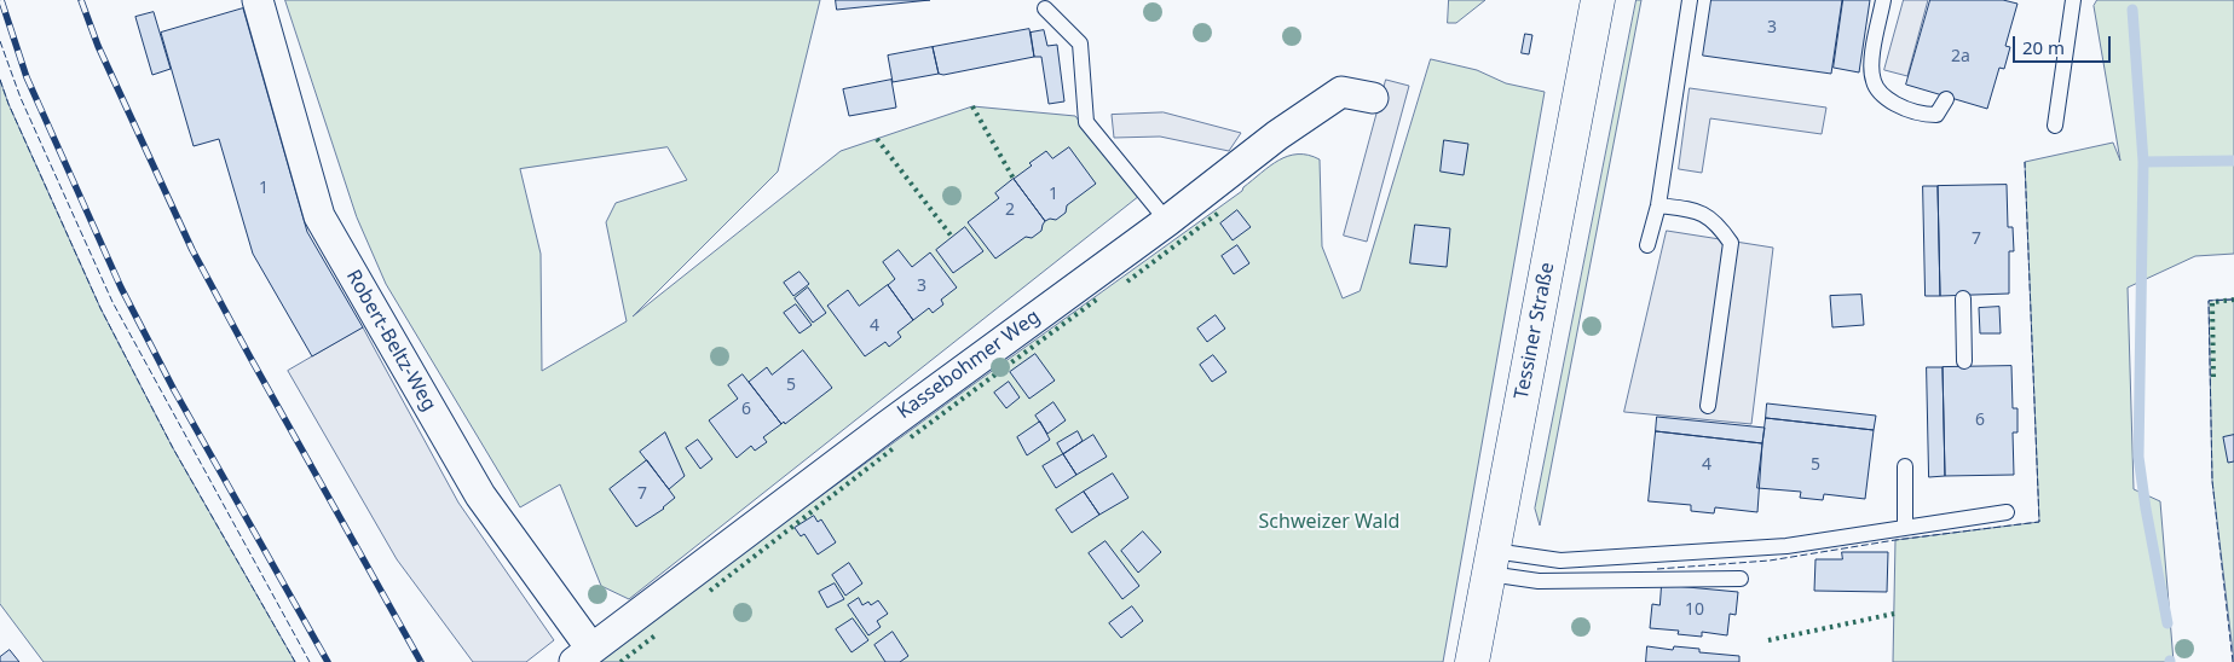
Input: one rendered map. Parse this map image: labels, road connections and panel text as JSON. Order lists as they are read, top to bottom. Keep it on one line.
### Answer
{"streets":{"main road":["Tessiner Straße"],"street":["Robert-Beltz-Weg","Kassebohmer Weg"]},"crossings":[["Robert-Beltz-Weg","Kassebohmer Weg"]],"parks":["Schweizer Wald"],"house_numbers":["3","2a","1","1","2","7","3","4","5","6","6","4","5","7","10"],"scale_bar":"20 m"}
